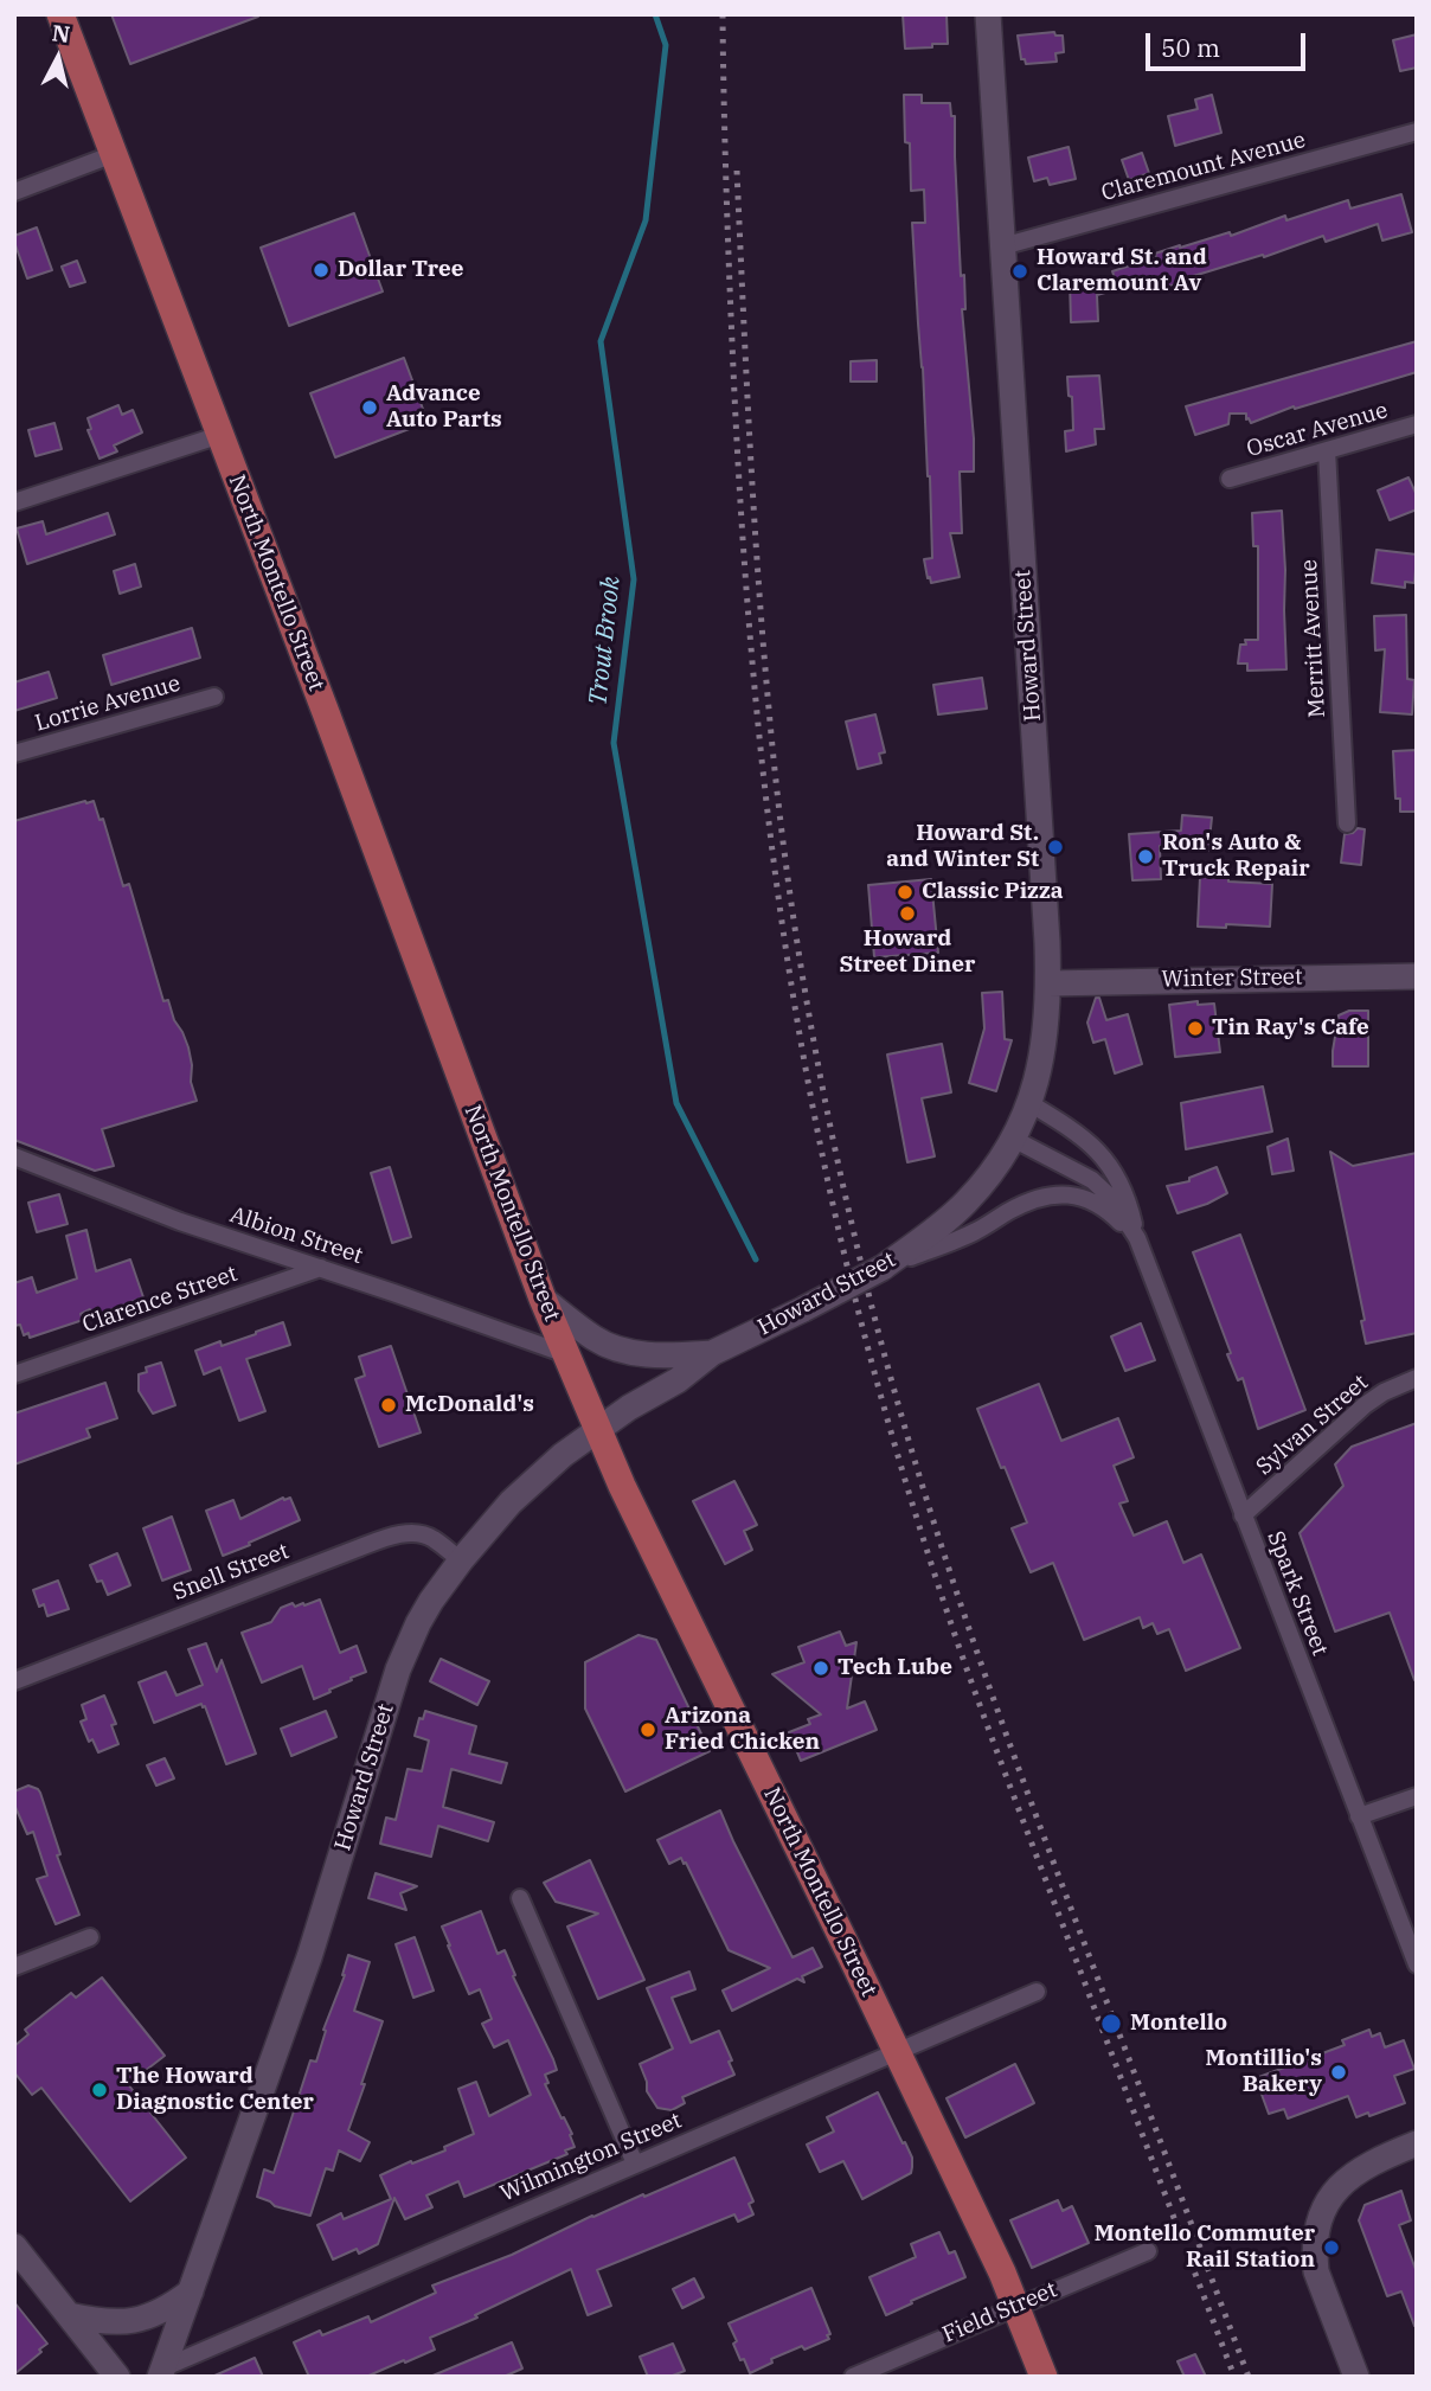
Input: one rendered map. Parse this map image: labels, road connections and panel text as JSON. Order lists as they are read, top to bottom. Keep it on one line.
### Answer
{"streets":{"main road":["North Montello Street","Howard Street","Winter Street"],"street":["Claremount Avenue","Oscar Avenue","Merritt Avenue","Lorrie Avenue","Albion Street","Clarence Street","Sylvan Street","Snell Street","Spark Street","Wilmington Street","Field Street"]},"crossings":[["Claremount Avenue","Howard Street"],["Oscar Avenue","Merritt Avenue"],["North Montello Street","Howard Street"],["North Montello Street","Albion Street"],["North Montello Street","Wilmington Street"],["North Montello Street","Field Street"],["Howard Street","Winter Street"],["Howard Street","Snell Street"],["Howard Street","Spark Street"],["Howard Street","Wilmington Street"],["Albion Street","Clarence Street"],["Sylvan Street","Spark Street"]],"water":["Trout Brook"],"places":["Dollar Tree","Howard St. and Claremount Av","Advance Auto Parts","Howard St. and Winter St","Ron's Auto & Truck Repair","Classic Pizza","Howard Street Diner","Tin Ray's Cafe","McDonald's","Tech Lube","Arizona Fried Chicken","Montello","Montillio's Bakery","The Howard Diagnostic Center","Montello Commuter Rail Station"],"scale_bar":"50 m","north":"top"}
